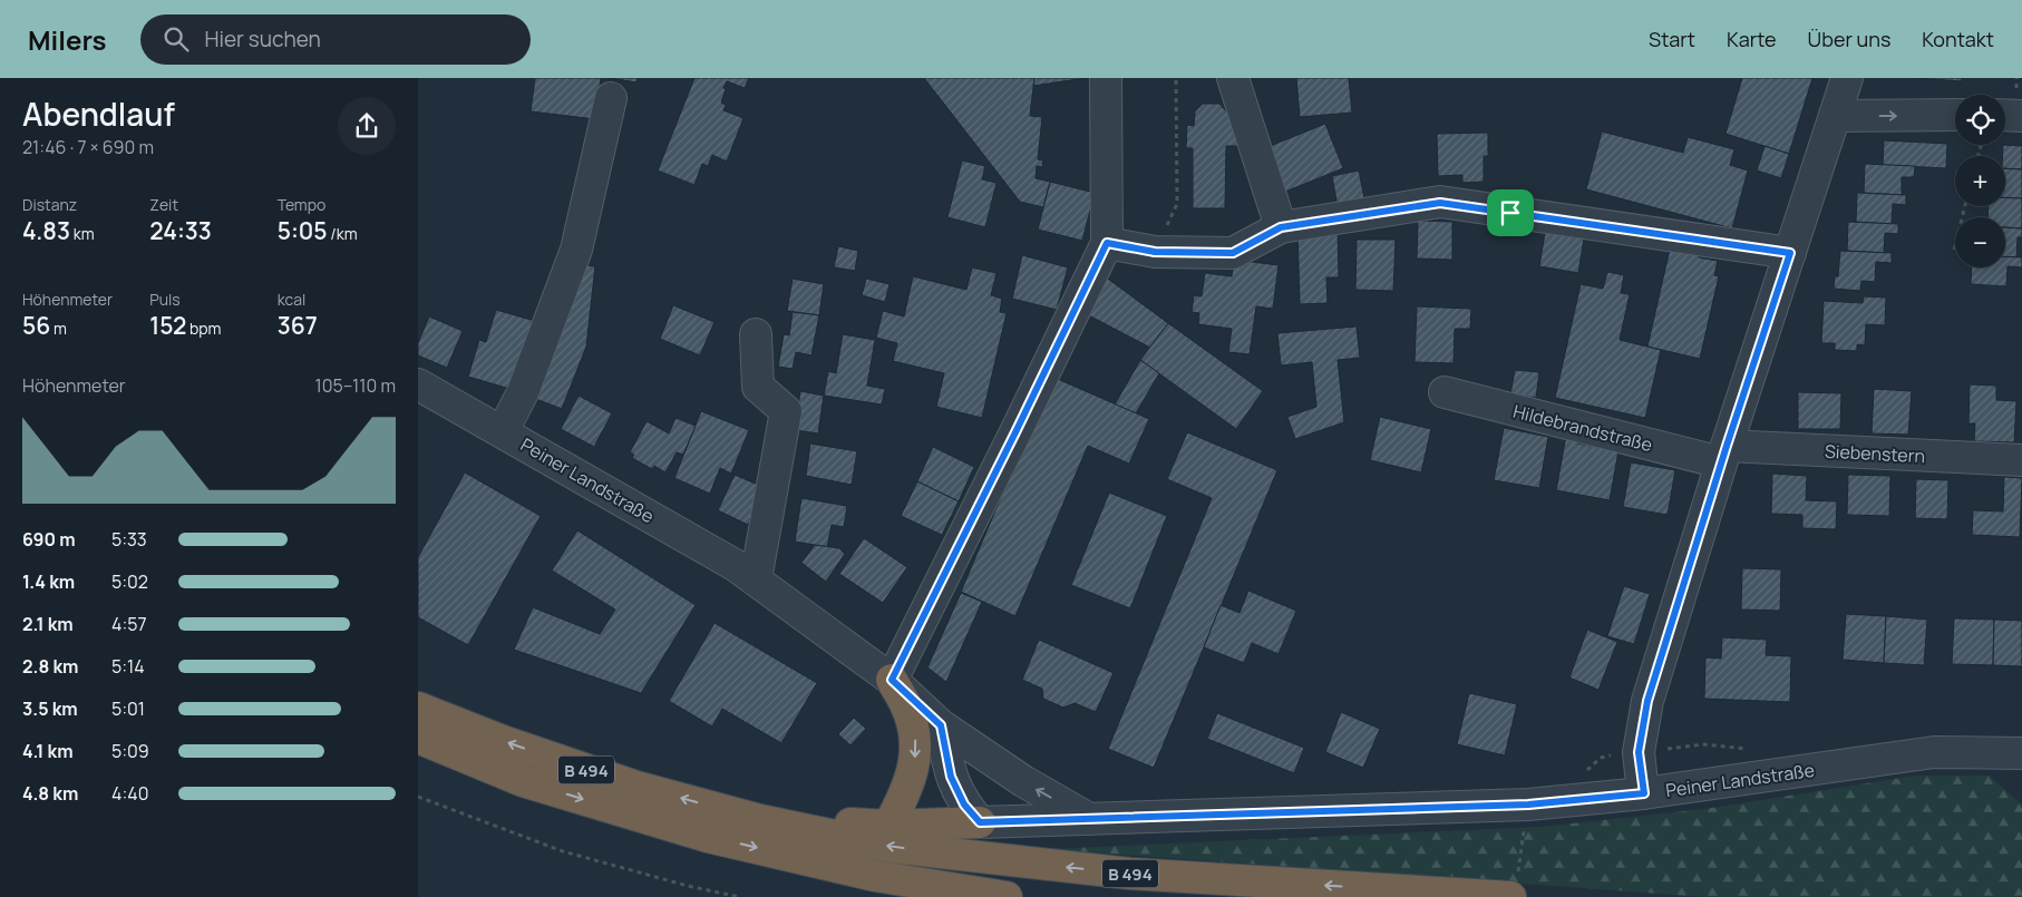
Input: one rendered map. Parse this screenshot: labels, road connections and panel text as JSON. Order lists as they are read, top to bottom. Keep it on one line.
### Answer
{"streets":{"highway":["B 494"],"street":["Hildebrandstraße","Siebenstern","Peiner Landstraße"]},"crossings":[["Hildebrandstraße","Siebenstern"]],"page":{"header":"Milers","search":"Hier suchen","nav":["Start","Karte","Über uns","Kontakt"],"heading":["Abendlauf","21:46 · 7 × 690 m"],"map_buttons":["+","−"],"stats":[["Distanz","4.83 km"],["Zeit","24:33"],["Tempo","5:05 /km"],["Höhenmeter","56 m"],["Puls","152 bpm"],["kcal","367"]],"chart":["Höhenmeter","105–110 m"],"list":[{"name":"690 m","note":"5:33"},{"name":"1.4 km","note":"5:02"},{"name":"2.1 km","note":"4:57"},{"name":"2.8 km","note":"5:14"},{"name":"3.5 km","note":"5:01"},{"name":"4.1 km","note":"5:09"},{"name":"4.8 km","note":"4:40"}]}}
